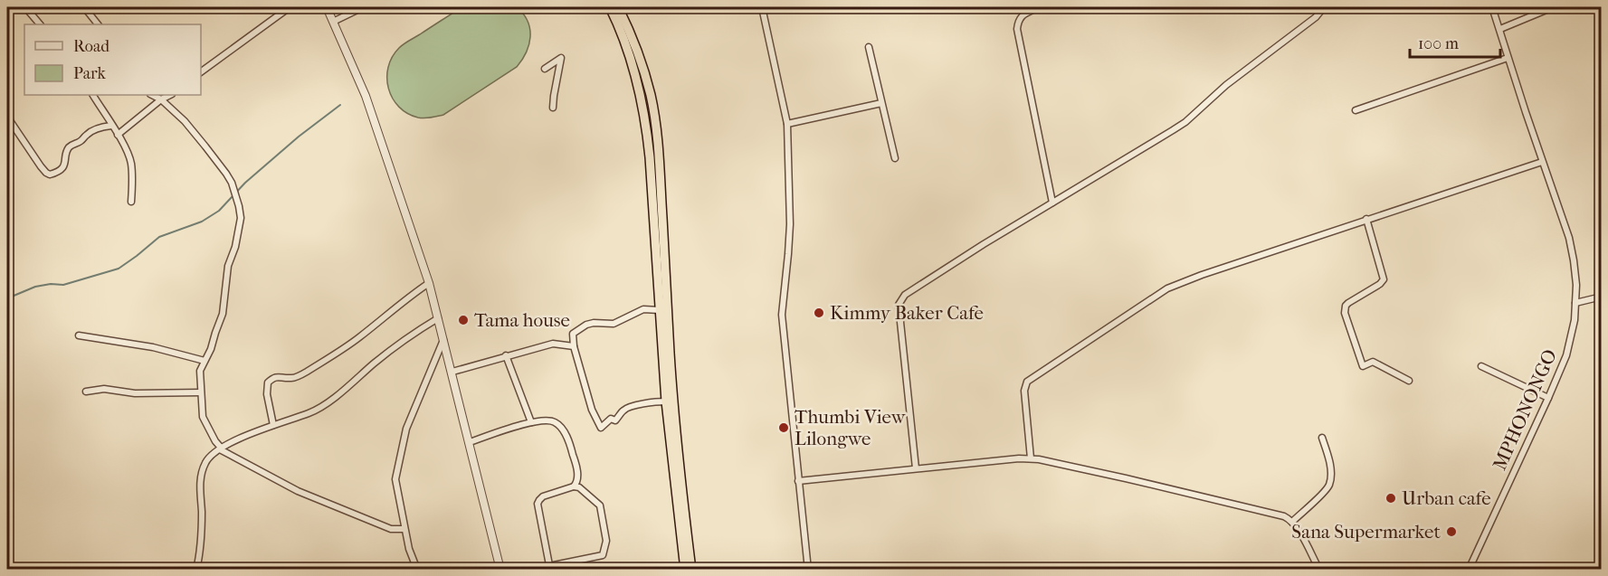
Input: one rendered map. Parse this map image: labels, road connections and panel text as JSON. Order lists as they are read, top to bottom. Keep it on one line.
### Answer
{"streets":{"street":["MPHONONGO"]},"places":["Kimmy Baker Cafe","Tama house","Thumbi View Lilongwe","Urban cafe","Sana Supermarket"],"legend":["Road","Park"],"scale_bar":"100 m"}
